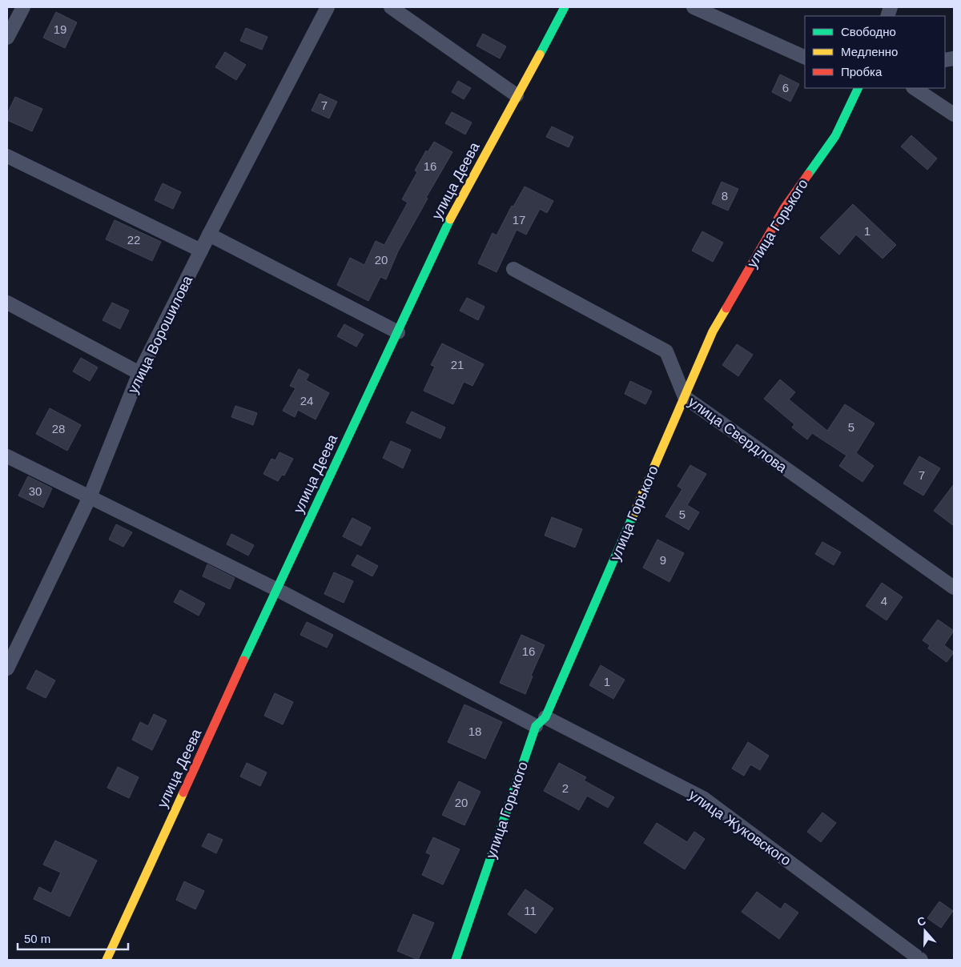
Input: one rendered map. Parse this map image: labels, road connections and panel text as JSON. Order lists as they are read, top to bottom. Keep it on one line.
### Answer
{"streets":{"street":["улица Деева","улица Горького","улица Ворошилова","улица Свердлова","улица Жуковского"]},"crossings":[["улица Деева","улица Жуковского"],["улица Горького","улица Свердлова"],["улица Горького","улица Жуковского"],["улица Ворошилова","улица Жуковского"]],"house_numbers":["19","6","7","16","8","17","1","22","20","21","24","5","28","7","30","5","9","4","16","1","18","2","20","11"],"legend":["Свободно","Медленно","Пробка"],"scale_bar":"50 m","north":"top"}
